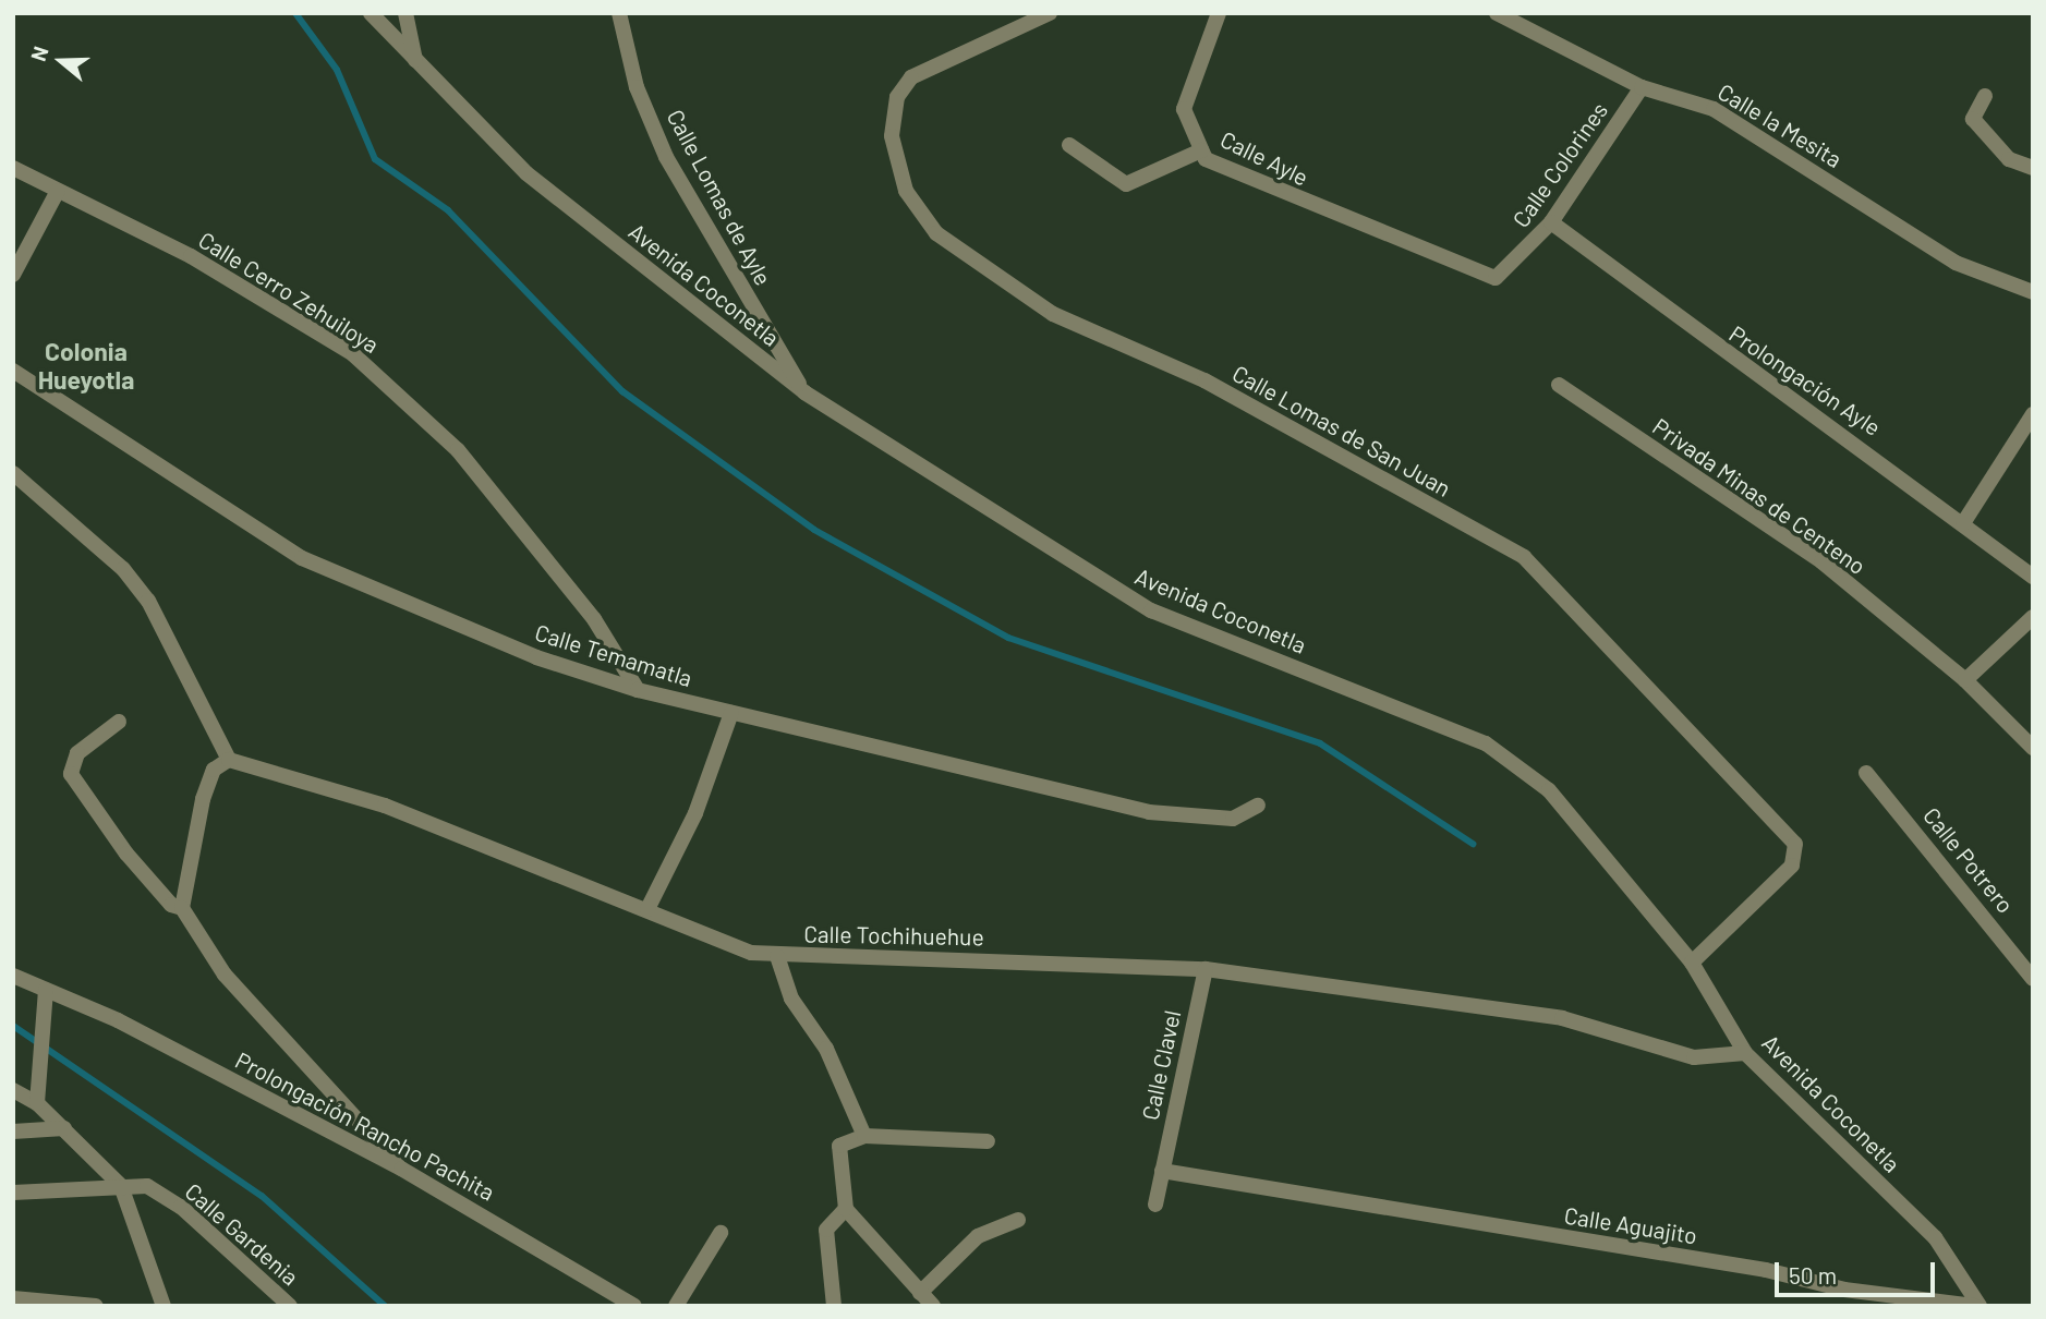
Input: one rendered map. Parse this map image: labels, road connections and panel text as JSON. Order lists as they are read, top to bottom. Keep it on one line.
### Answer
{"streets":{"street":["Calle la Mesita","Calle Ayle","Calle Colorines","Calle Lomas de Ayle","Avenida Coconetla","Calle Cerro Zehuiloya","Prolongación Ayle","Calle Lomas de San Juan","Privada Minas de Centeno","Calle Temamatla","Calle Potrero","Calle Tochihuehue","Calle Clavel","Prolongación Rancho Pachita","Calle Aguajito","Calle Gardenia"]},"crossings":[["Calle la Mesita","Calle Colorines"],["Calle Ayle","Calle Colorines"],["Calle Colorines","Prolongación Ayle"],["Calle Lomas de Ayle","Avenida Coconetla"],["Avenida Coconetla","Calle Lomas de San Juan"],["Avenida Coconetla","Calle Tochihuehue"],["Avenida Coconetla","Calle Aguajito"],["Calle Cerro Zehuiloya","Calle Temamatla"],["Calle Tochihuehue","Calle Clavel"],["Calle Clavel","Calle Aguajito"]],"districts":["Colonia Hueyotla"],"scale_bar":"50 m","north":"left"}
